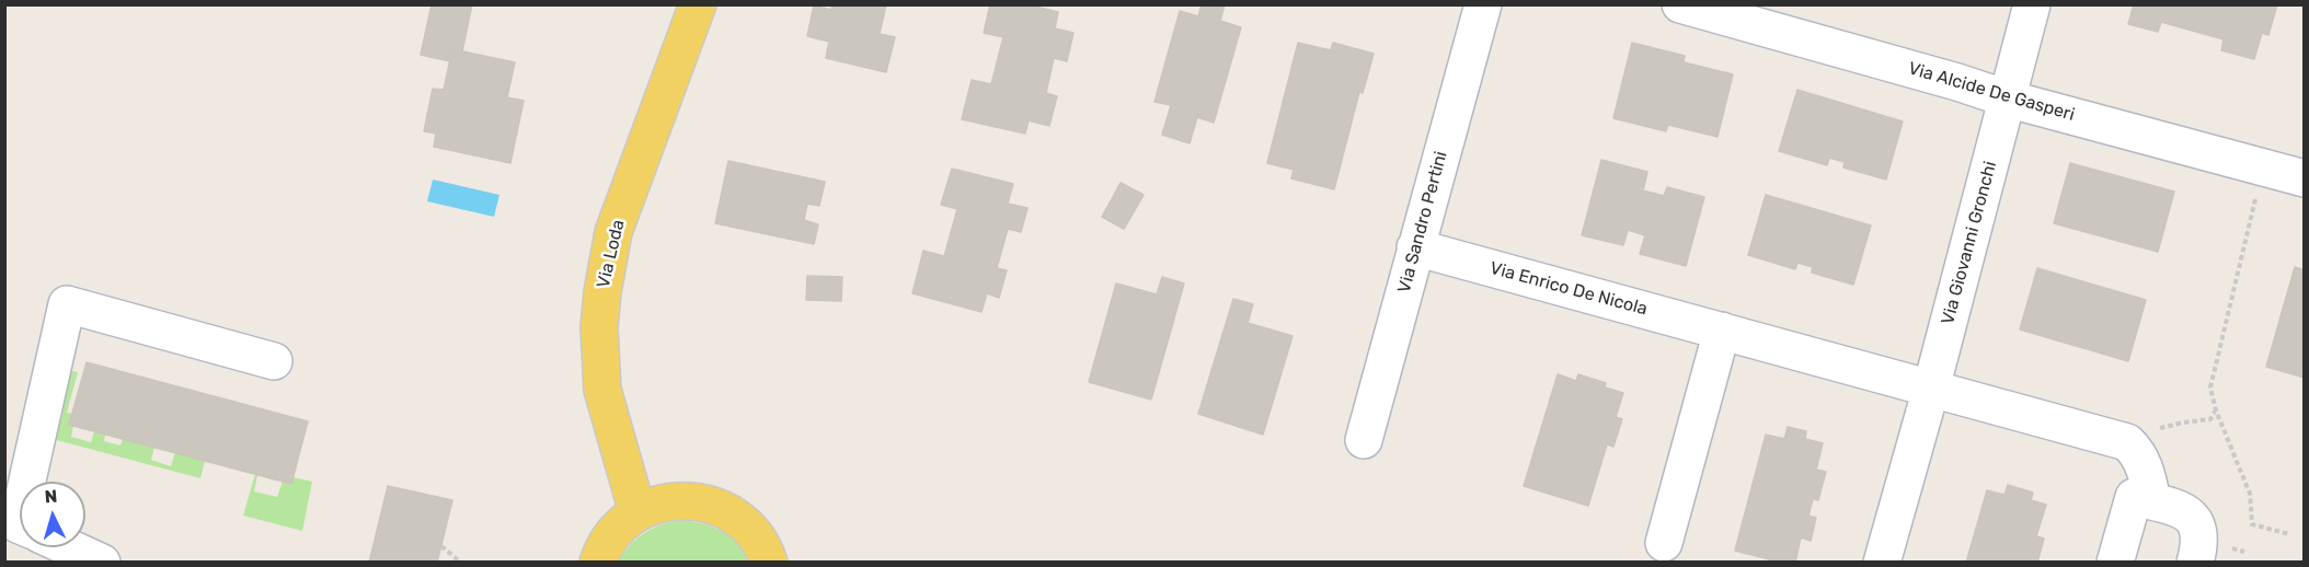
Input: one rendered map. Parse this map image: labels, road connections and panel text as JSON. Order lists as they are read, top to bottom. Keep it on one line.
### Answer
{"streets":{"main road":["Via Loda"],"street":["Via Alcide De Gasperi","Via Sandro Pertini","Via Giovanni Gronchi","Via Enrico De Nicola"]},"crossings":[["Via Alcide De Gasperi","Via Giovanni Gronchi"],["Via Sandro Pertini","Via Enrico De Nicola"],["Via Giovanni Gronchi","Via Enrico De Nicola"]],"north":"top"}
